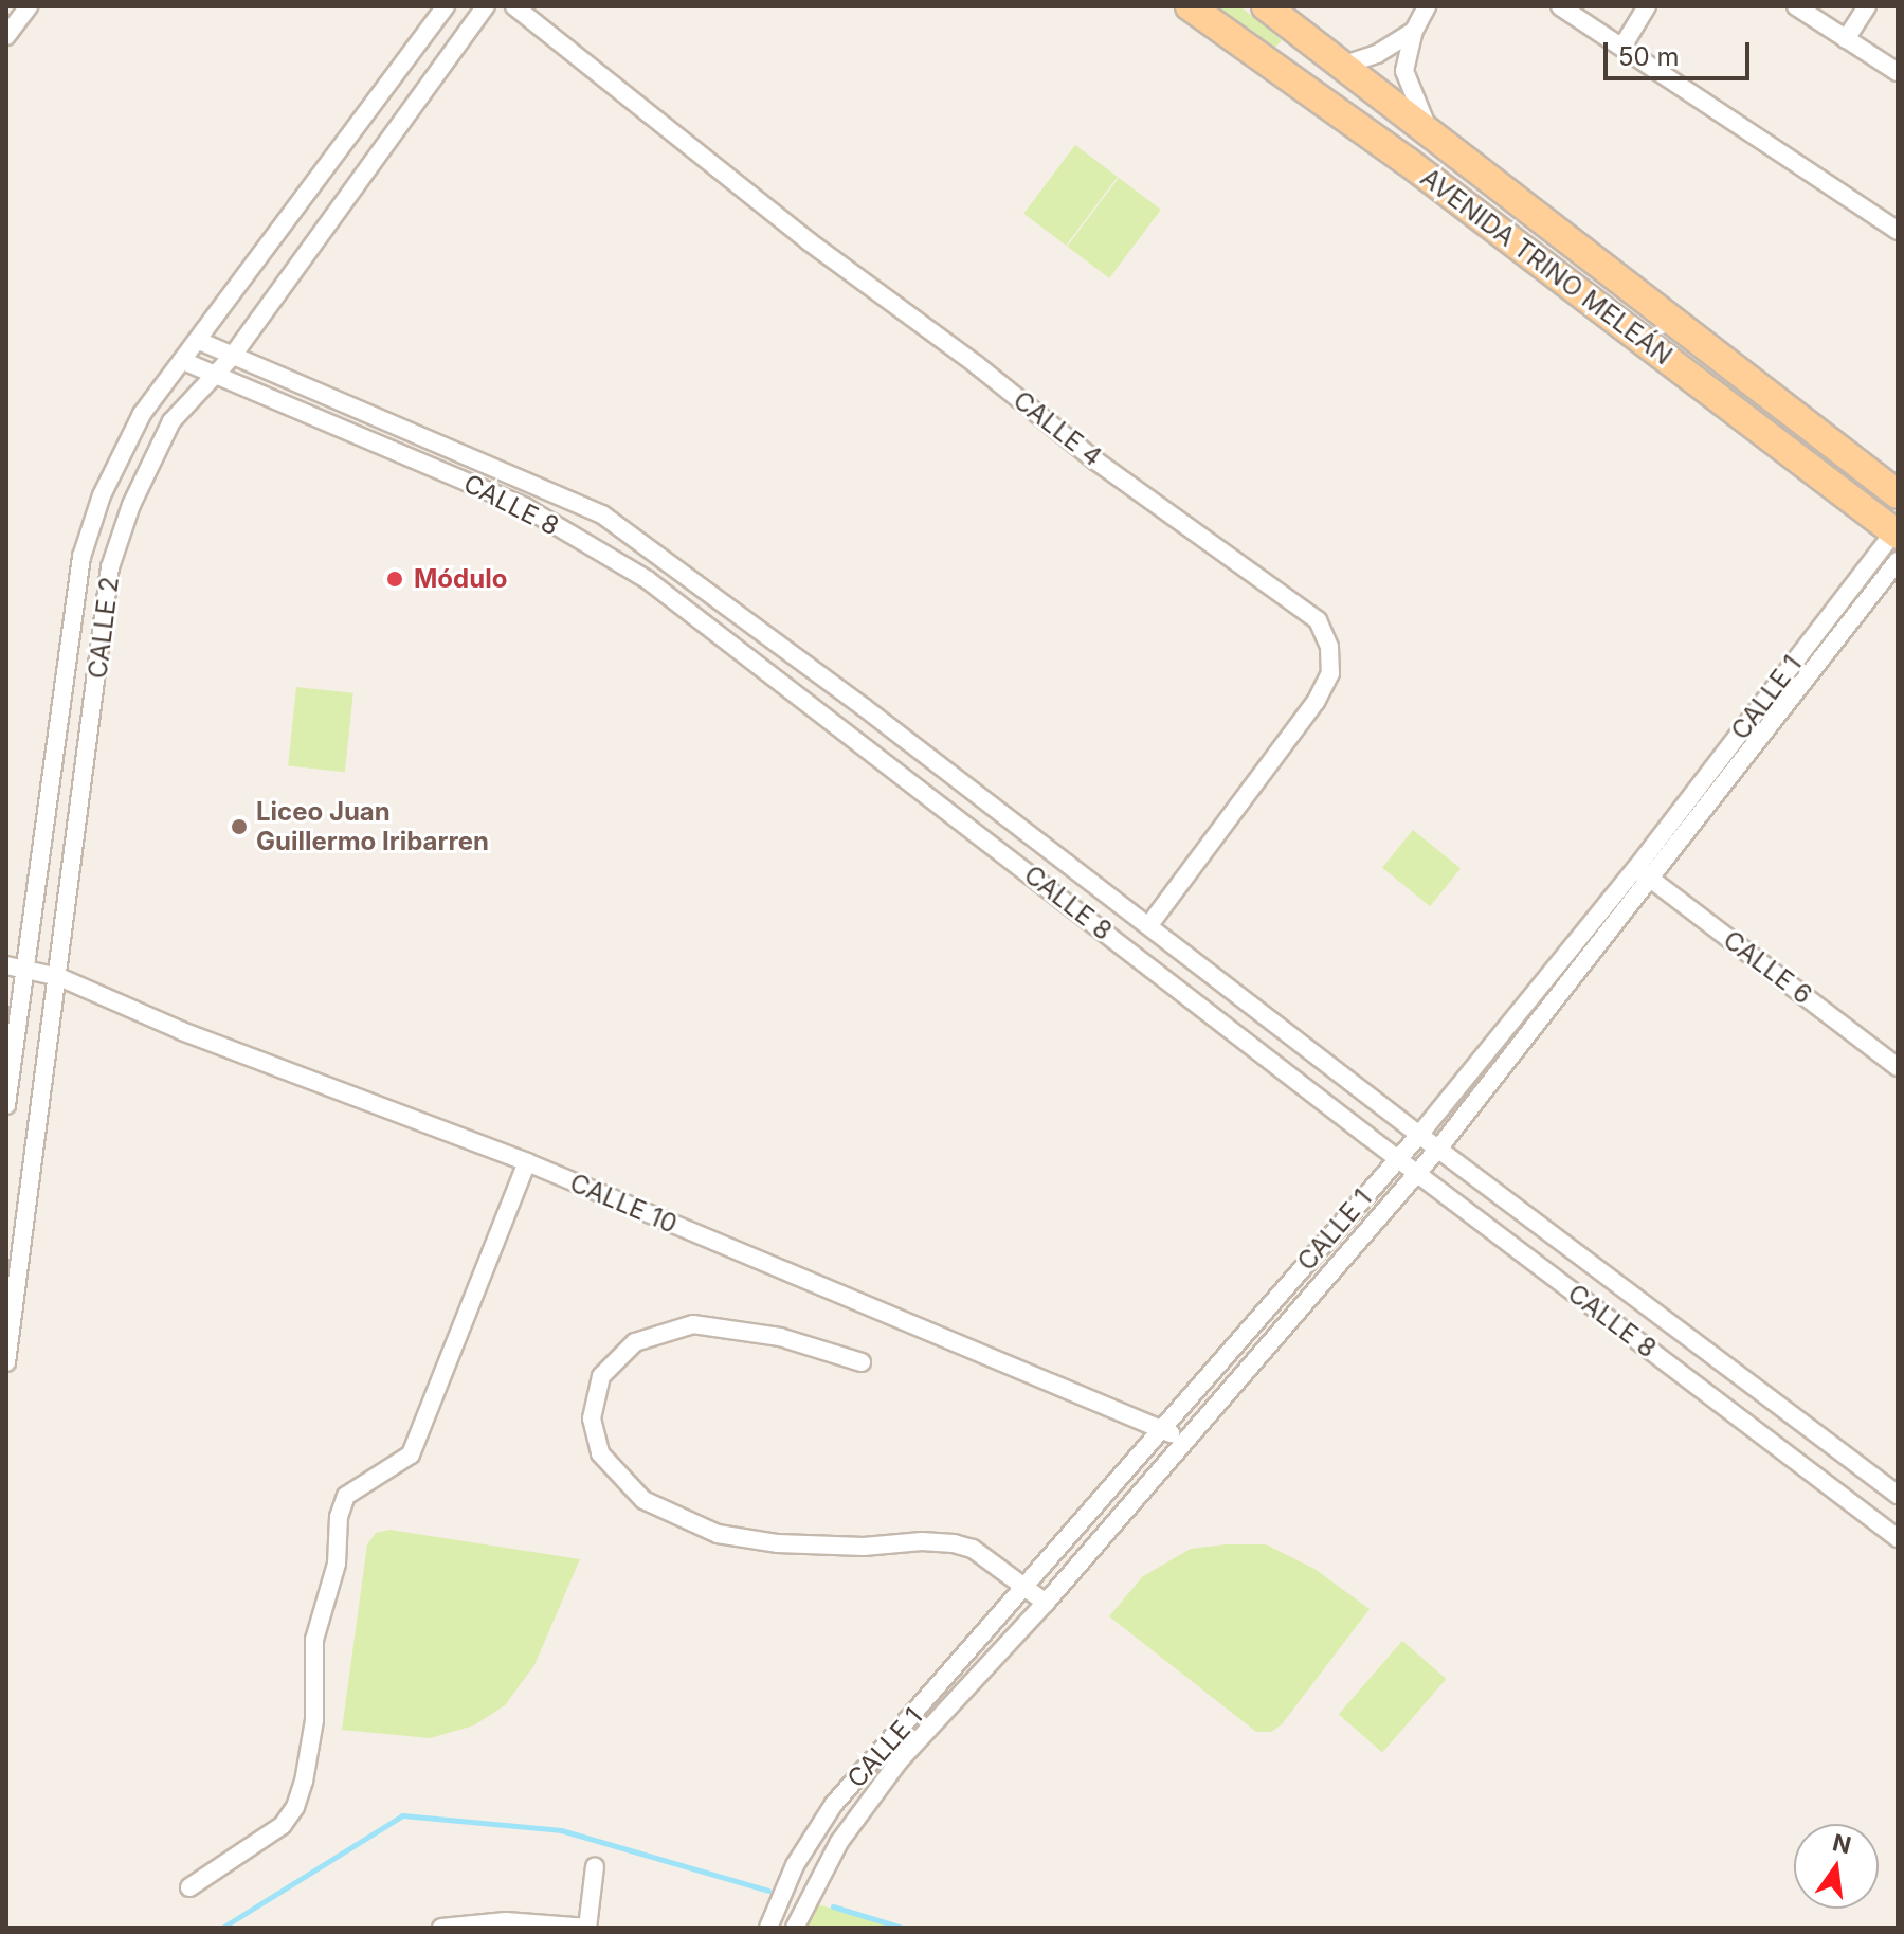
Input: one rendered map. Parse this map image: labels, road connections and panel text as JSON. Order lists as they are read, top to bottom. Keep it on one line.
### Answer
{"streets":{"main road":["AVENIDA TRINO MELEÁN"],"street":["CALLE 4","CALLE 8","CALLE 2","CALLE 1","CALLE 6","CALLE 10"]},"crossings":[["AVENIDA TRINO MELEÁN","CALLE 1"],["CALLE 4","CALLE 8"],["CALLE 8","CALLE 2"],["CALLE 8","CALLE 1"],["CALLE 2","CALLE 10"],["CALLE 1","CALLE 6"],["CALLE 1","CALLE 10"]],"places":["Módulo","Liceo Juan Guillermo Iribarren"],"scale_bar":"50 m","north":"top"}
